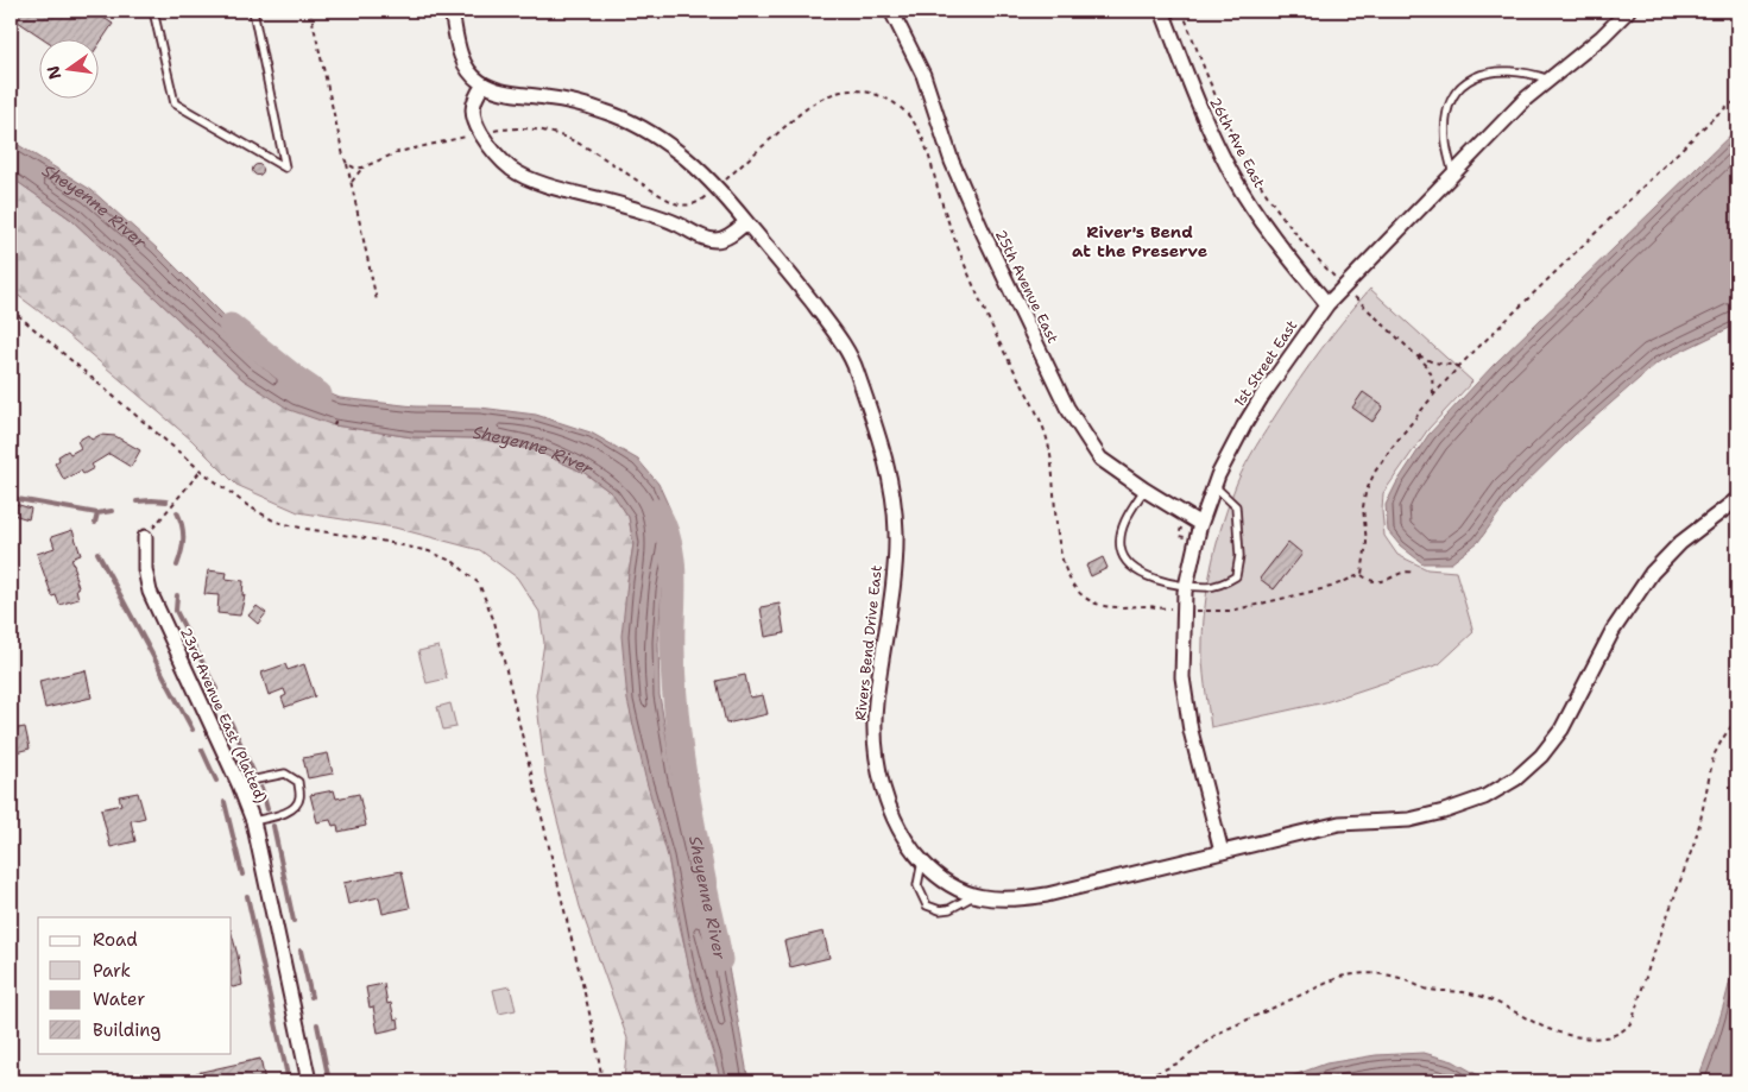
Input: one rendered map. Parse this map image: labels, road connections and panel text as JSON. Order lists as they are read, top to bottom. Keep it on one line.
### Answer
{"streets":{"street":["26th Ave East","25th Avenue East","1st Street East","Rivers Bend Drive East","23rd Avenue East (Platted)"]},"crossings":[["26th Ave East","1st Street East"],["25th Avenue East","1st Street East"],["1st Street East","Rivers Bend Drive East"]],"districts":["River's Bend at the Preserve"],"water":["Sheyenne River"],"legend":["Road","Park","Water","Building"],"north":"left"}
